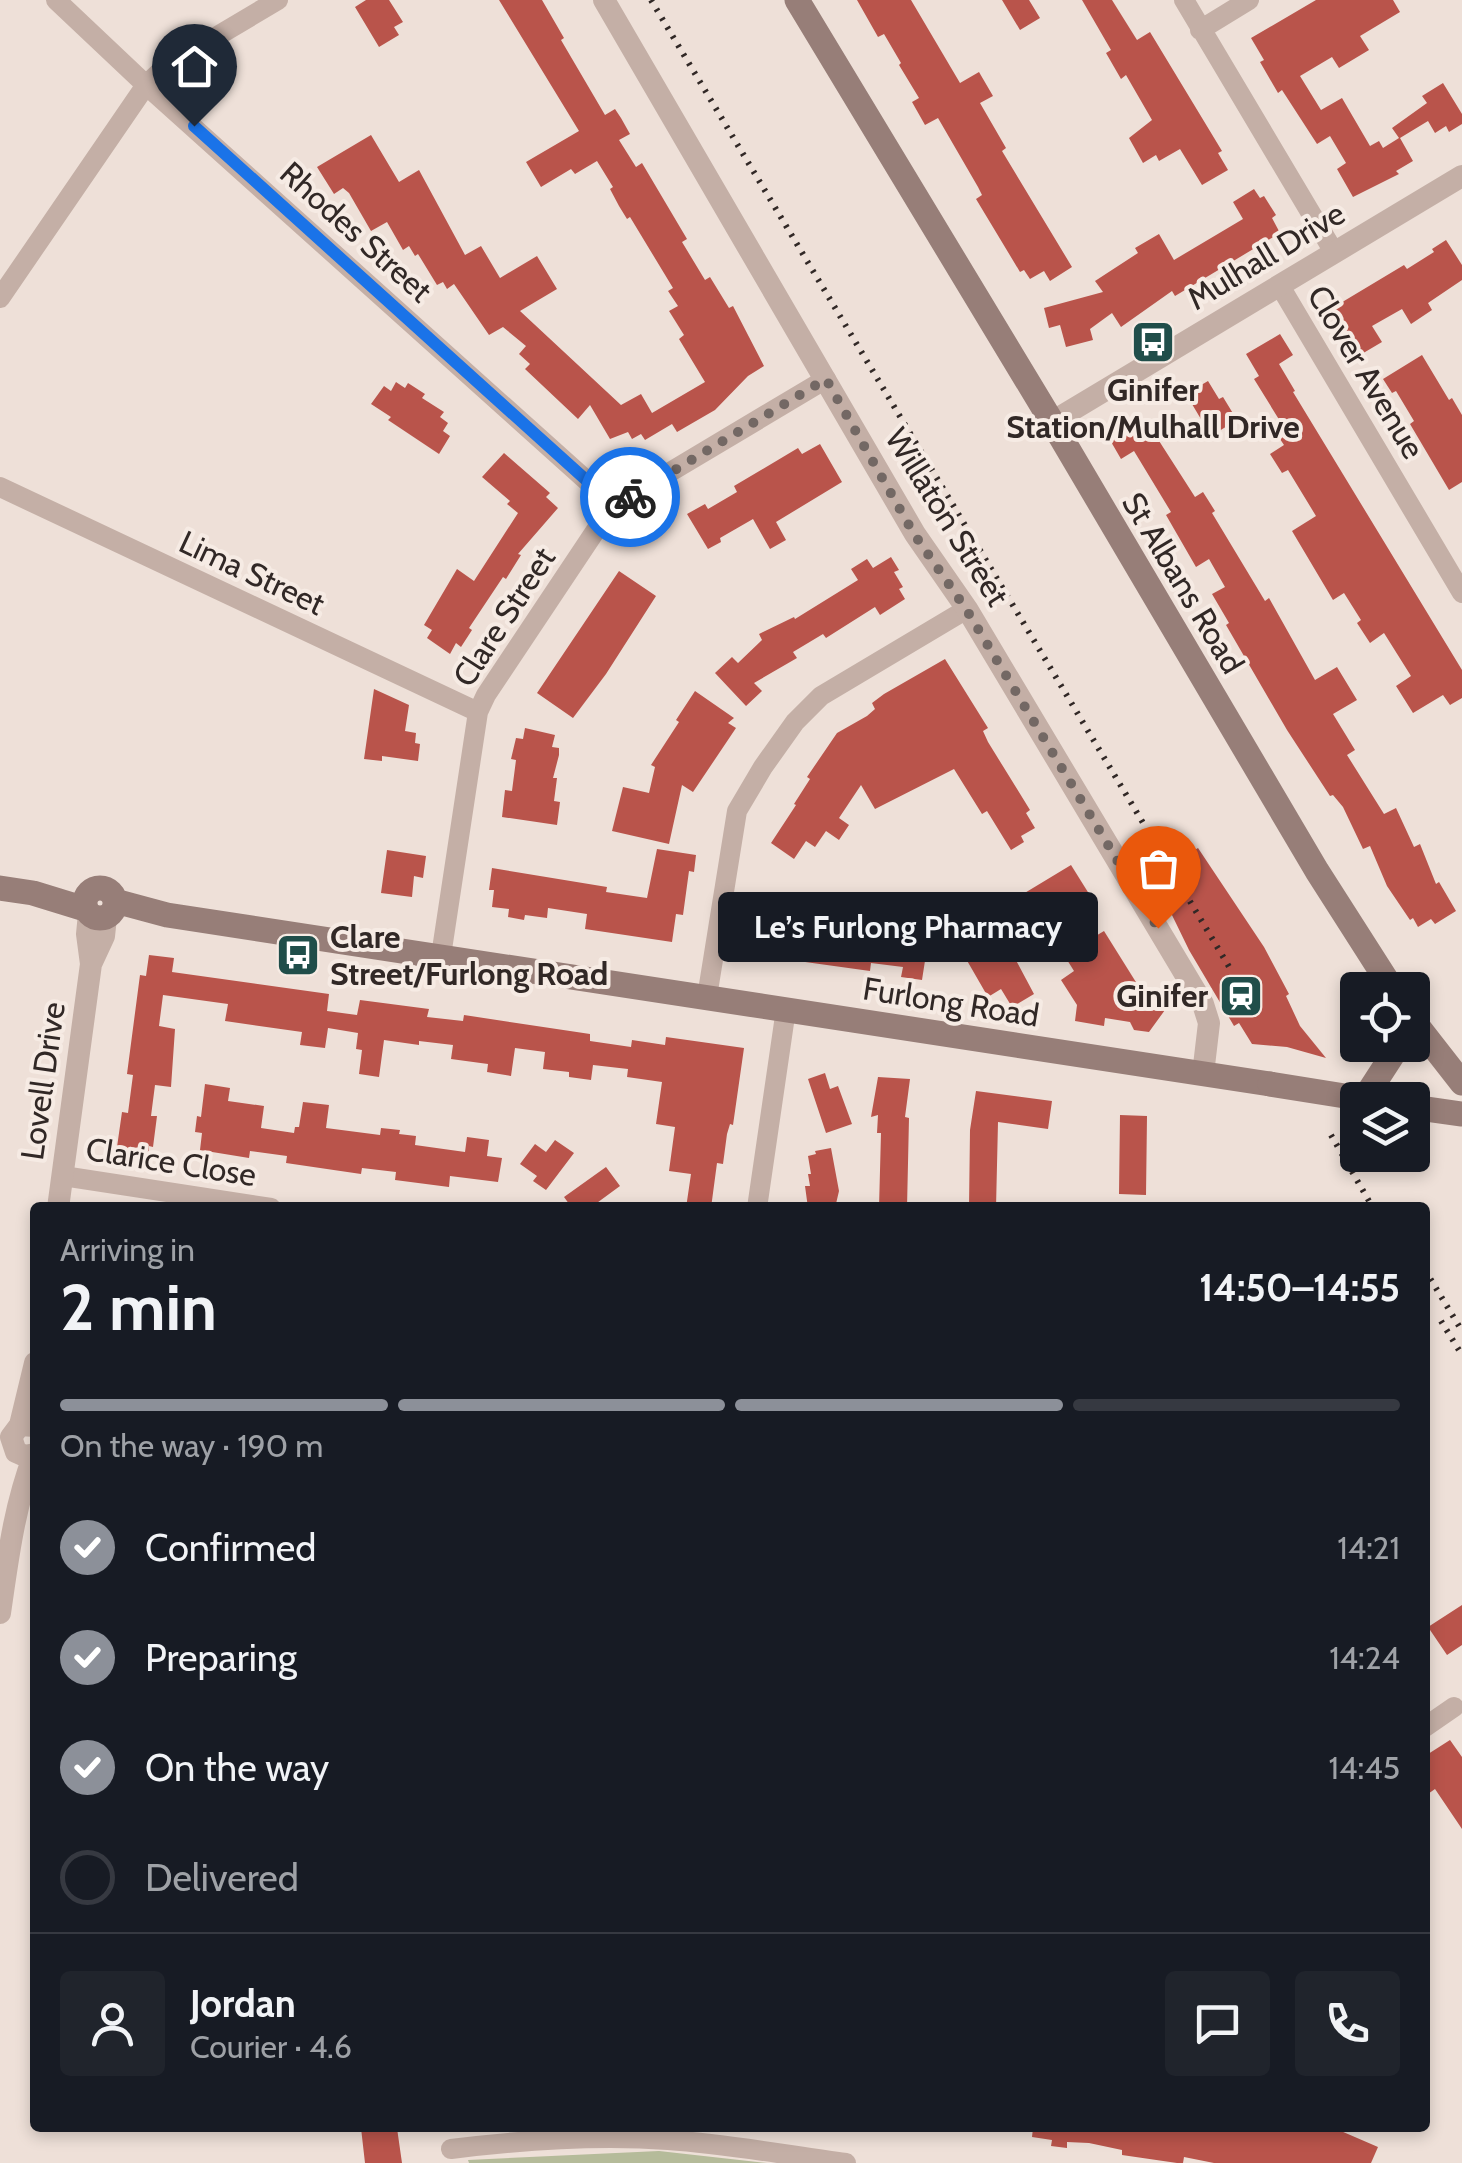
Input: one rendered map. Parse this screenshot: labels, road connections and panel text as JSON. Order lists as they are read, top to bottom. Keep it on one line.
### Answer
{"streets":{"main road":["St Albans Road","Furlong Road"],"street":["Rhodes Street","Mulhall Drive","Clover Avenue","Willaton Street","Lima Street","Clare Street","Lovell Drive","Clarice Close"]},"crossings":[["Rhodes Street","Clare Street"],["Mulhall Drive","Clover Avenue"],["Mulhall Drive","St Albans Road"],["Willaton Street","Clare Street"],["Willaton Street","Furlong Road"],["Lima Street","Clare Street"],["Clare Street","Furlong Road"],["Furlong Road","Lovell Drive"],["Lovell Drive","Clarice Close"]],"places":{"bus stop":["Ginifer Station/Mulhall Drive","Clare Street/Furlong Road"],"other":["Le’s Furlong Pharmacy"],"station":["Ginifer"]},"page":{"bubble":"Le’s Furlong Pharmacy","heading":["2 min","Arriving in","14:50–14:55"],"panel":["Jordan","Courier · 4.6"],"bar":"On the way · 190 m","list":[["Confirmed","14:21"],["Preparing","14:24"],["On the way","14:45"],"Delivered"]}}
